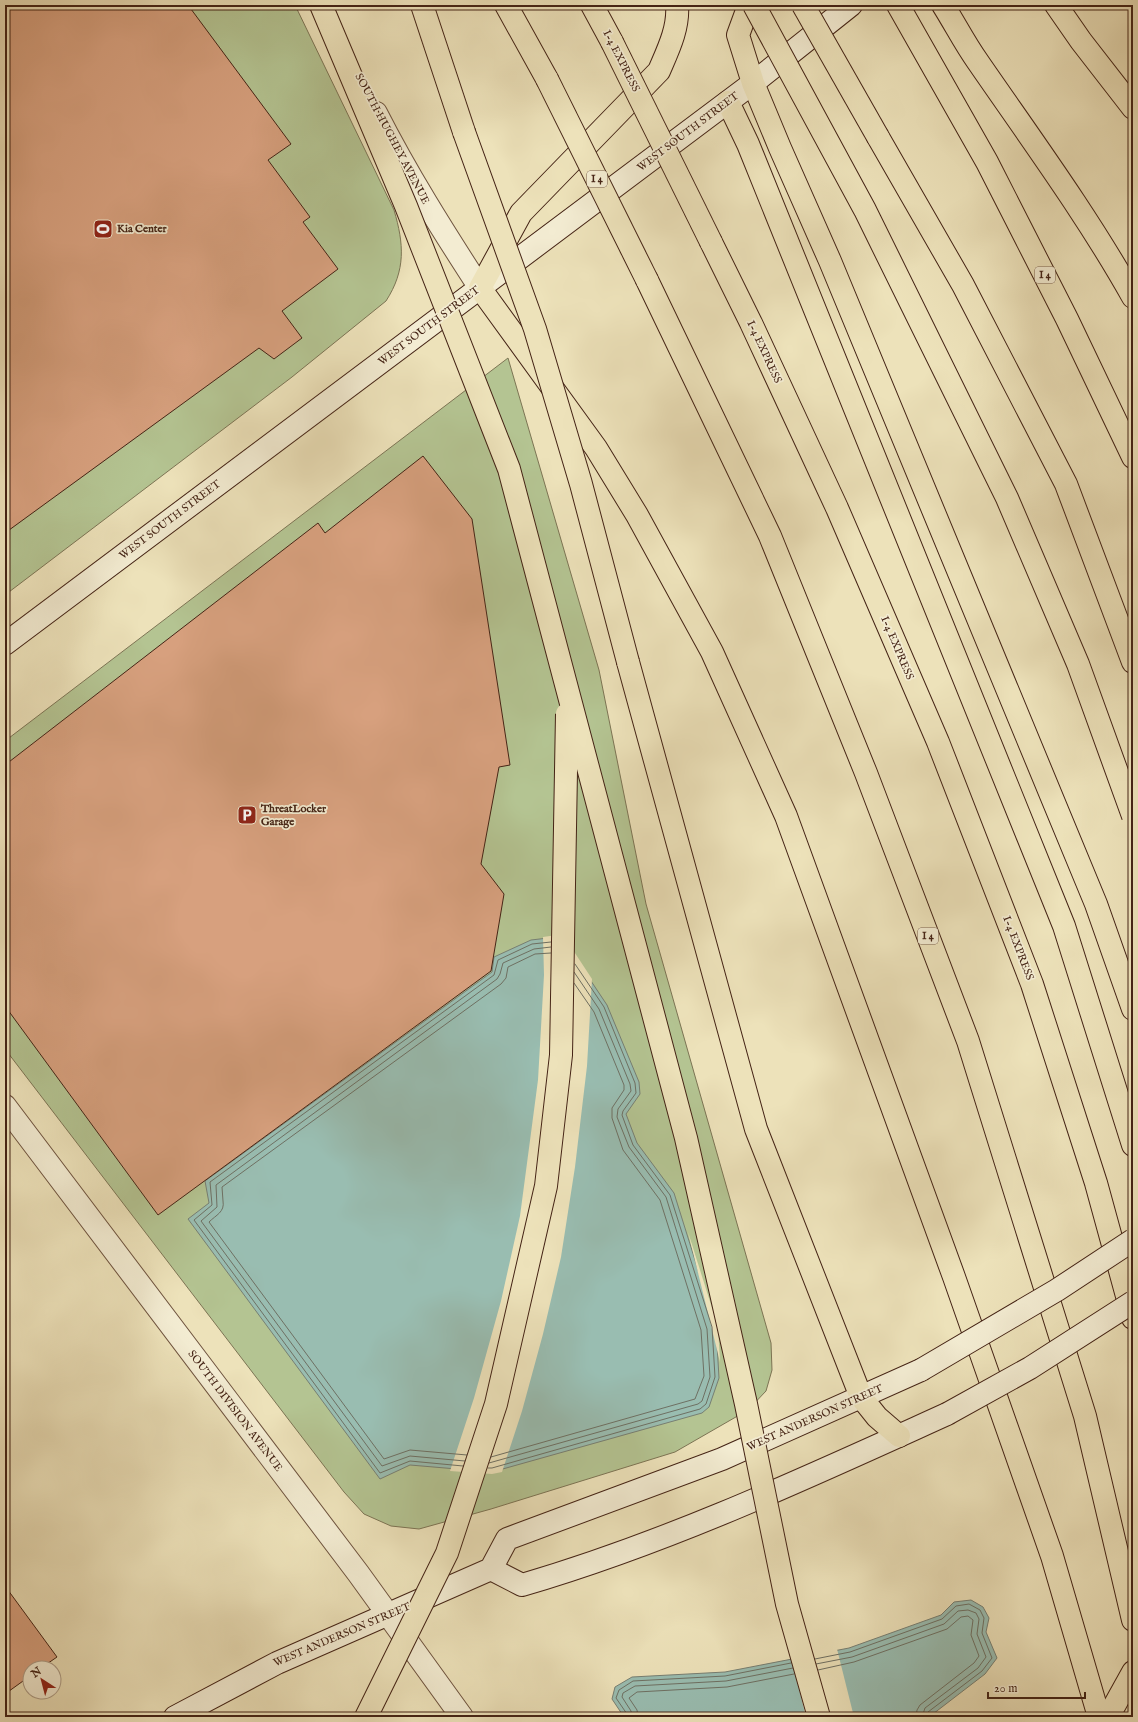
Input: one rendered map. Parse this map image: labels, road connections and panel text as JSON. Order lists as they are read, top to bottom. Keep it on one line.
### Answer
{"streets":{"highway":["I-4 EXPRESS","I 4"],"main road":["WEST SOUTH STREET","SOUTH HUGHEY AVENUE","SOUTH DIVISION AVENUE","WEST ANDERSON STREET"]},"crossings":[["WEST SOUTH STREET","SOUTH HUGHEY AVENUE"],["SOUTH DIVISION AVENUE","WEST ANDERSON STREET"]],"places":{"sports":["Kia Center"],"parking":["ThreatLocker Garage"]},"scale_bar":"20 m","north":"top left"}
